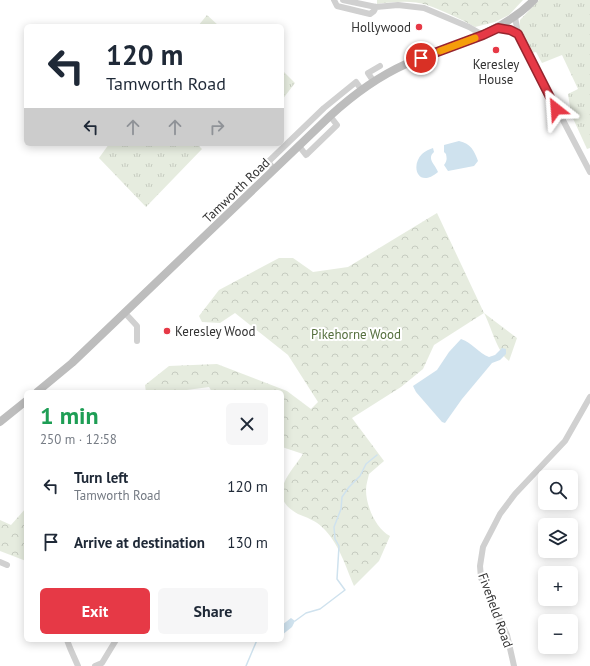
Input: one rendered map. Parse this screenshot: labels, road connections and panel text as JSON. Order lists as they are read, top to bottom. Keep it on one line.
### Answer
{"streets":{"main road":["Tamworth Road"],"street":["Fivefield Road"]},"parks":["Pikehorne Wood"],"places":["Hollywood","Keresley House","Keresley Wood"],"page":{"turn":["120 m","Tamworth Road"],"heading":["1 min","250 m · 12:58"],"list":[{"name":"Turn left","note":"Tamworth Road","value":"120 m"},{"name":"Arrive at destination","value":"130 m"}],"map_buttons":["+","−"],"buttons":["Exit","Share"]}}
